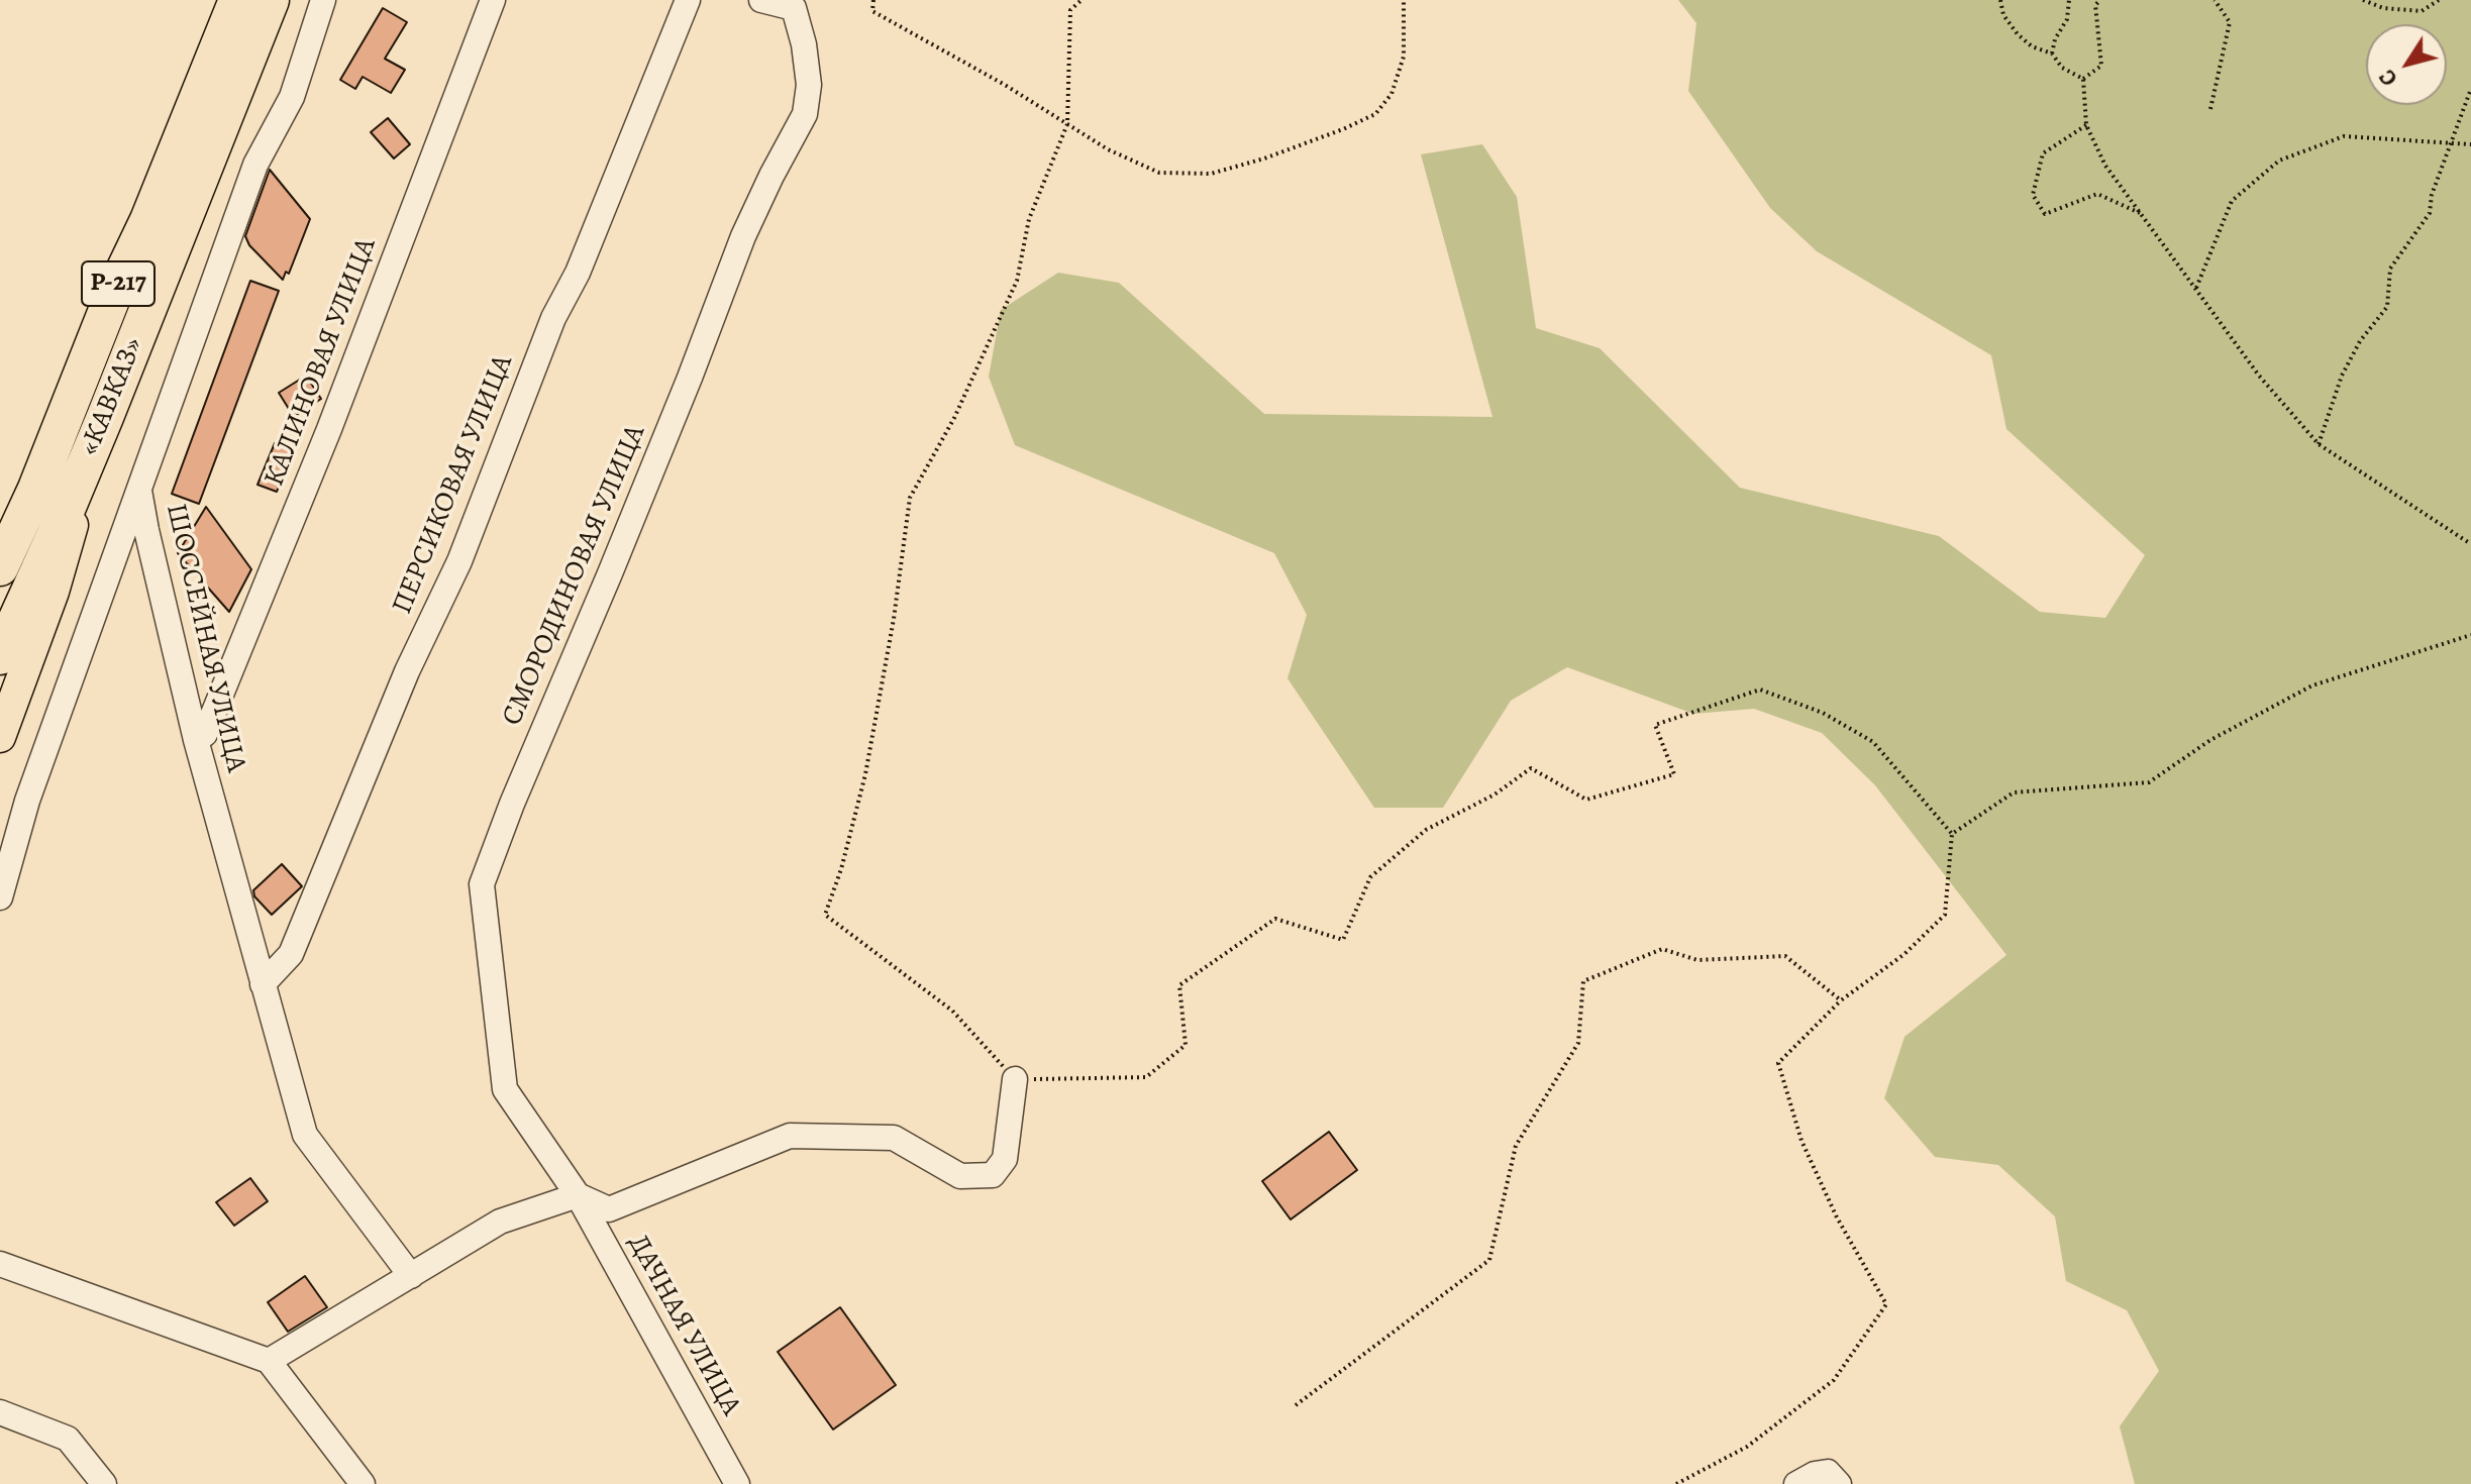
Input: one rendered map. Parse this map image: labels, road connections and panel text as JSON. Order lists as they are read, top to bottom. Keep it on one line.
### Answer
{"streets":{"highway":["Р-217","«КАВКАЗ»"],"street":["КАЛИНОВАЯ УЛИЦА","ПЕРСИКОВАЯ УЛИЦА","СМОРОДИНОВАЯ УЛИЦА","ШОССЕЙНАЯ УЛИЦА","ДАЧНАЯ УЛИЦА"]},"crossings":[["Р-217","«КАВКАЗ»"],["КАЛИНОВАЯ УЛИЦА","ШОССЕЙНАЯ УЛИЦА"],["ПЕРСИКОВАЯ УЛИЦА","ШОССЕЙНАЯ УЛИЦА"],["СМОРОДИНОВАЯ УЛИЦА","ДАЧНАЯ УЛИЦА"]],"north":"bottom left"}
